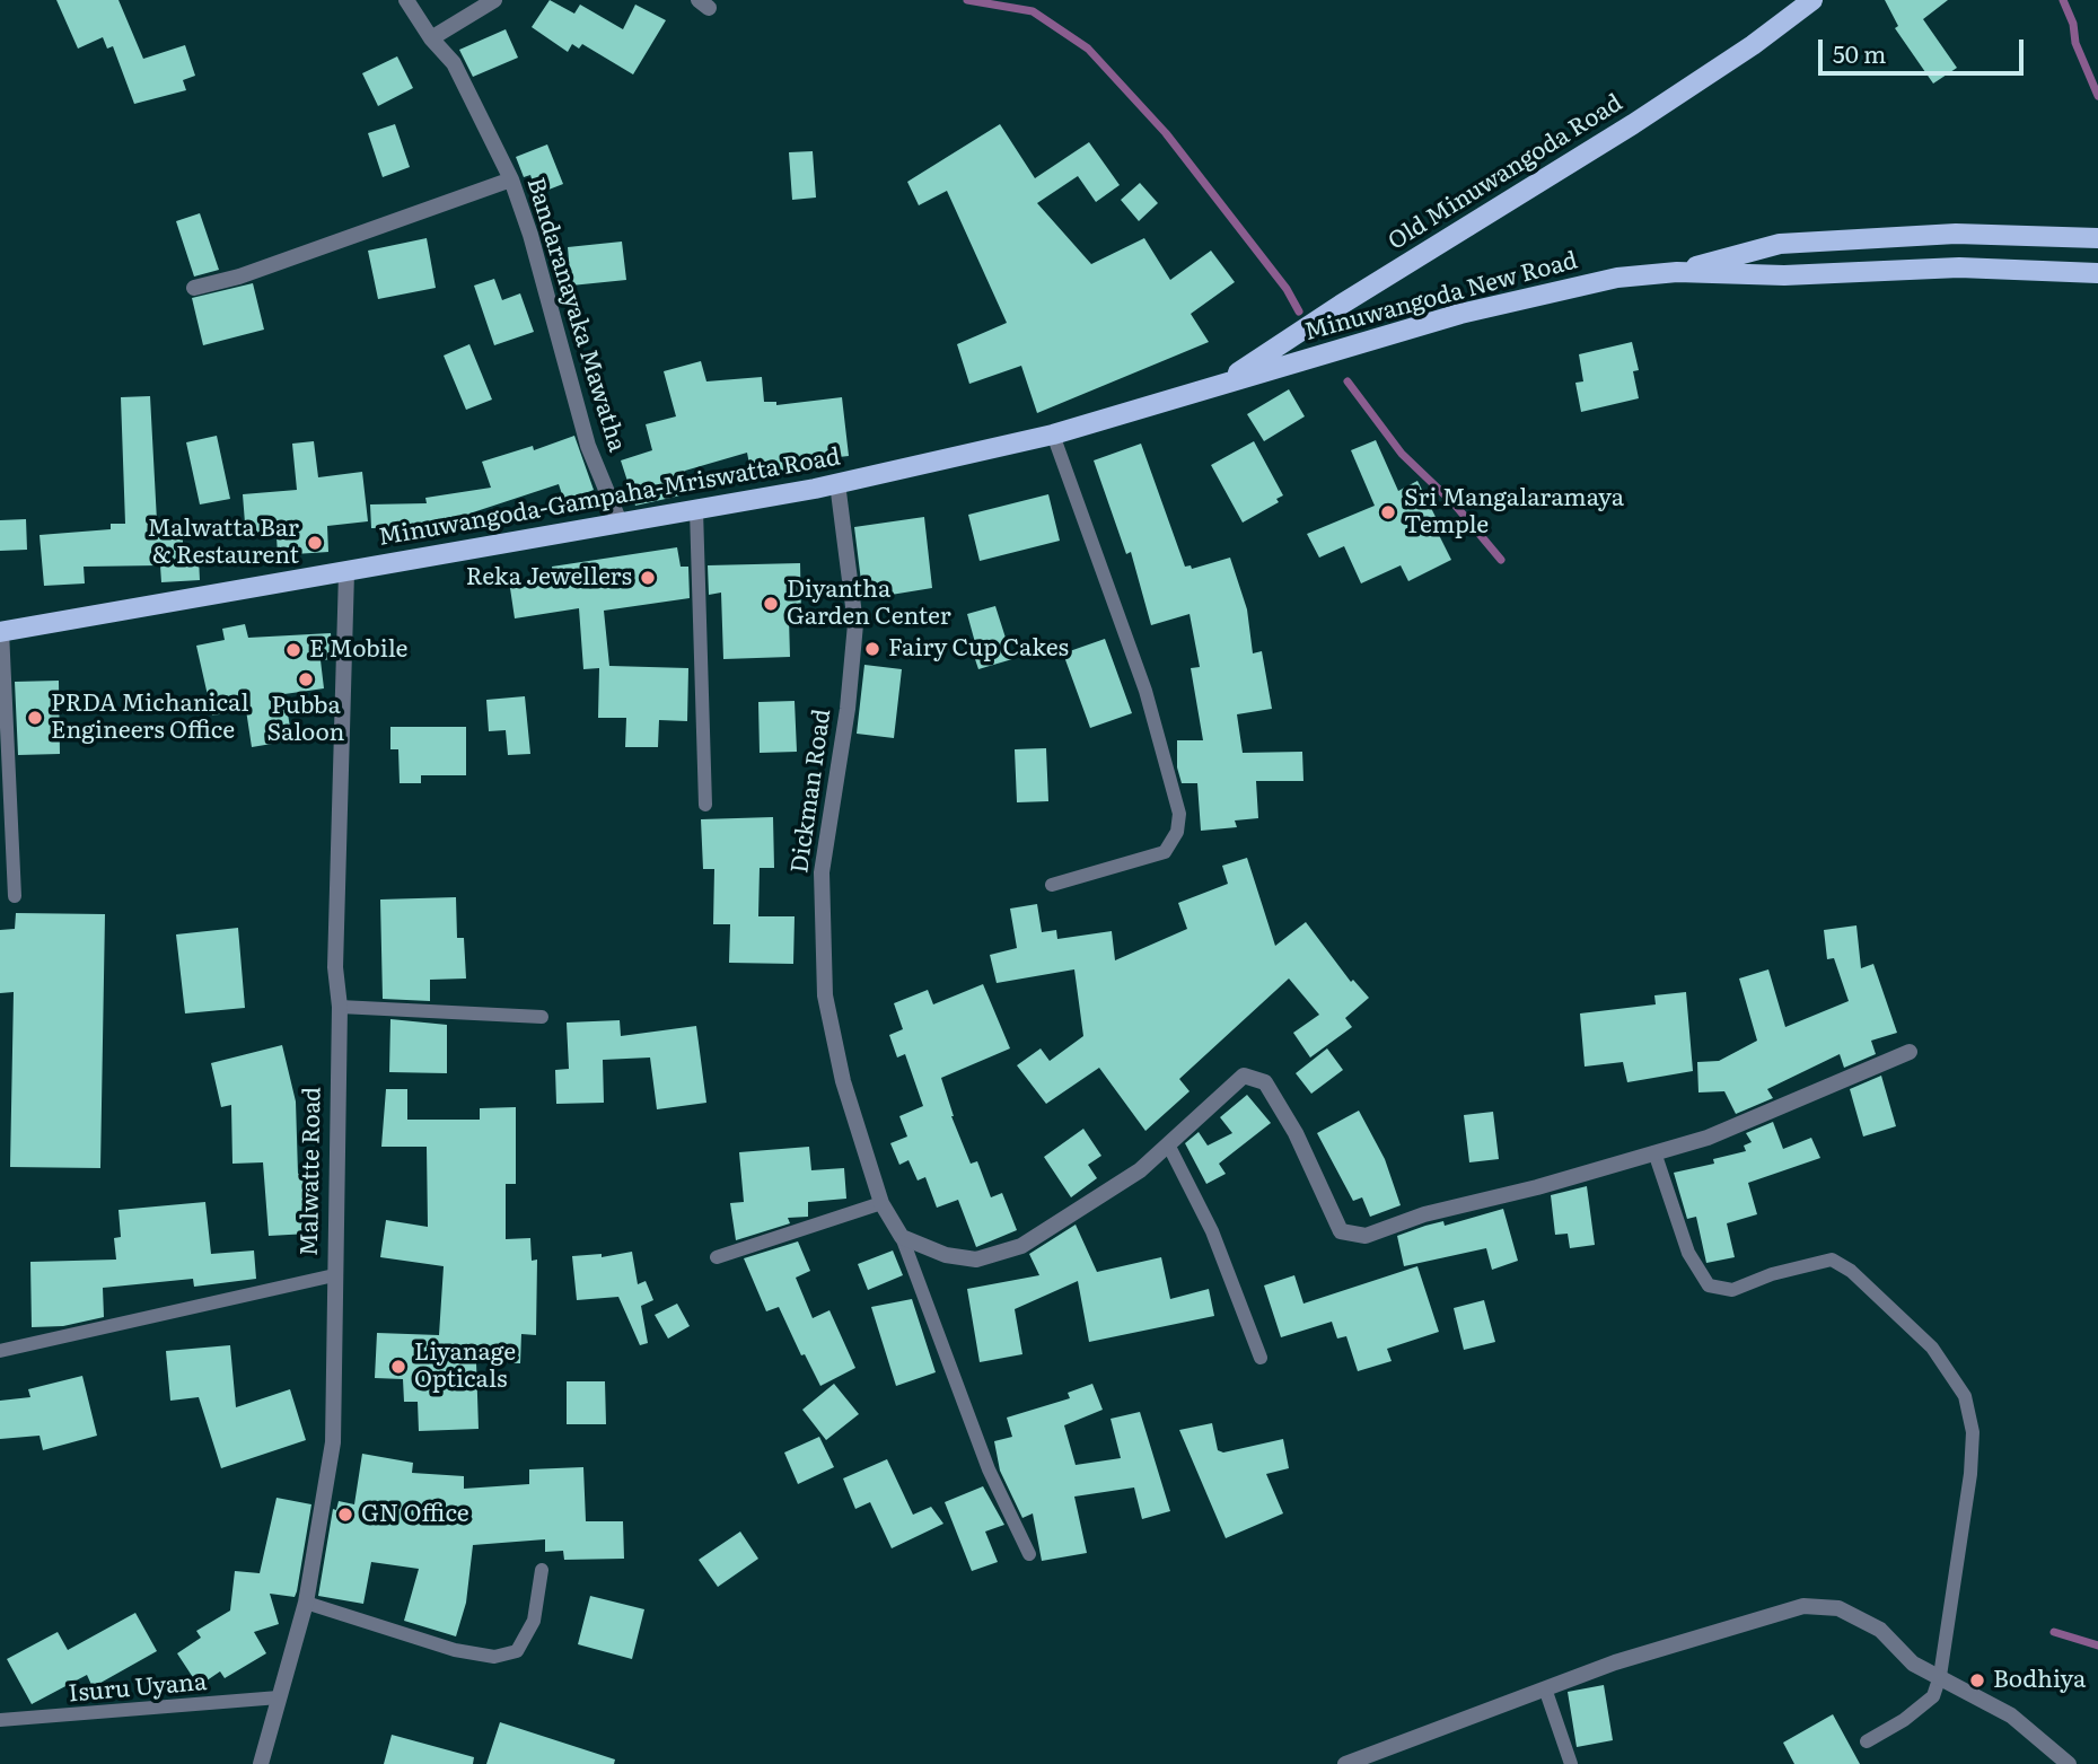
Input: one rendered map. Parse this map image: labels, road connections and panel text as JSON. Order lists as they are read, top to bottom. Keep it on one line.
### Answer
{"streets":{"main road":["Old Minuwangoda Road","Minuwangoda New Road","Minuwangoda-Gampaha-Mriswatta Road"],"street":["Bandaranayaka Mawatha","Dickman Road","Malwatte Road"],"lane":["Isuru Uyana"]},"crossings":[["Old Minuwangoda Road","Minuwangoda New Road"],["Old Minuwangoda Road","Minuwangoda-Gampaha-Mriswatta Road"],["Minuwangoda New Road","Minuwangoda-Gampaha-Mriswatta Road"],["Bandaranayaka Mawatha","Minuwangoda-Gampaha-Mriswatta Road"],["Minuwangoda-Gampaha-Mriswatta Road","Dickman Road"],["Minuwangoda-Gampaha-Mriswatta Road","Malwatte Road"],["Malwatte Road","Isuru Uyana"]],"places":["Sri Mangalaramaya Temple","Malwatta Bar & Restaurent","Reka Jewellers","Diyantha Garden Center","Fairy Cup Cakes","E Mobile","Pubba Saloon","PRDA Michanical Engineers Office","Liyanage Opticals","GN Office","Bodhiya"],"scale_bar":"50 m"}
